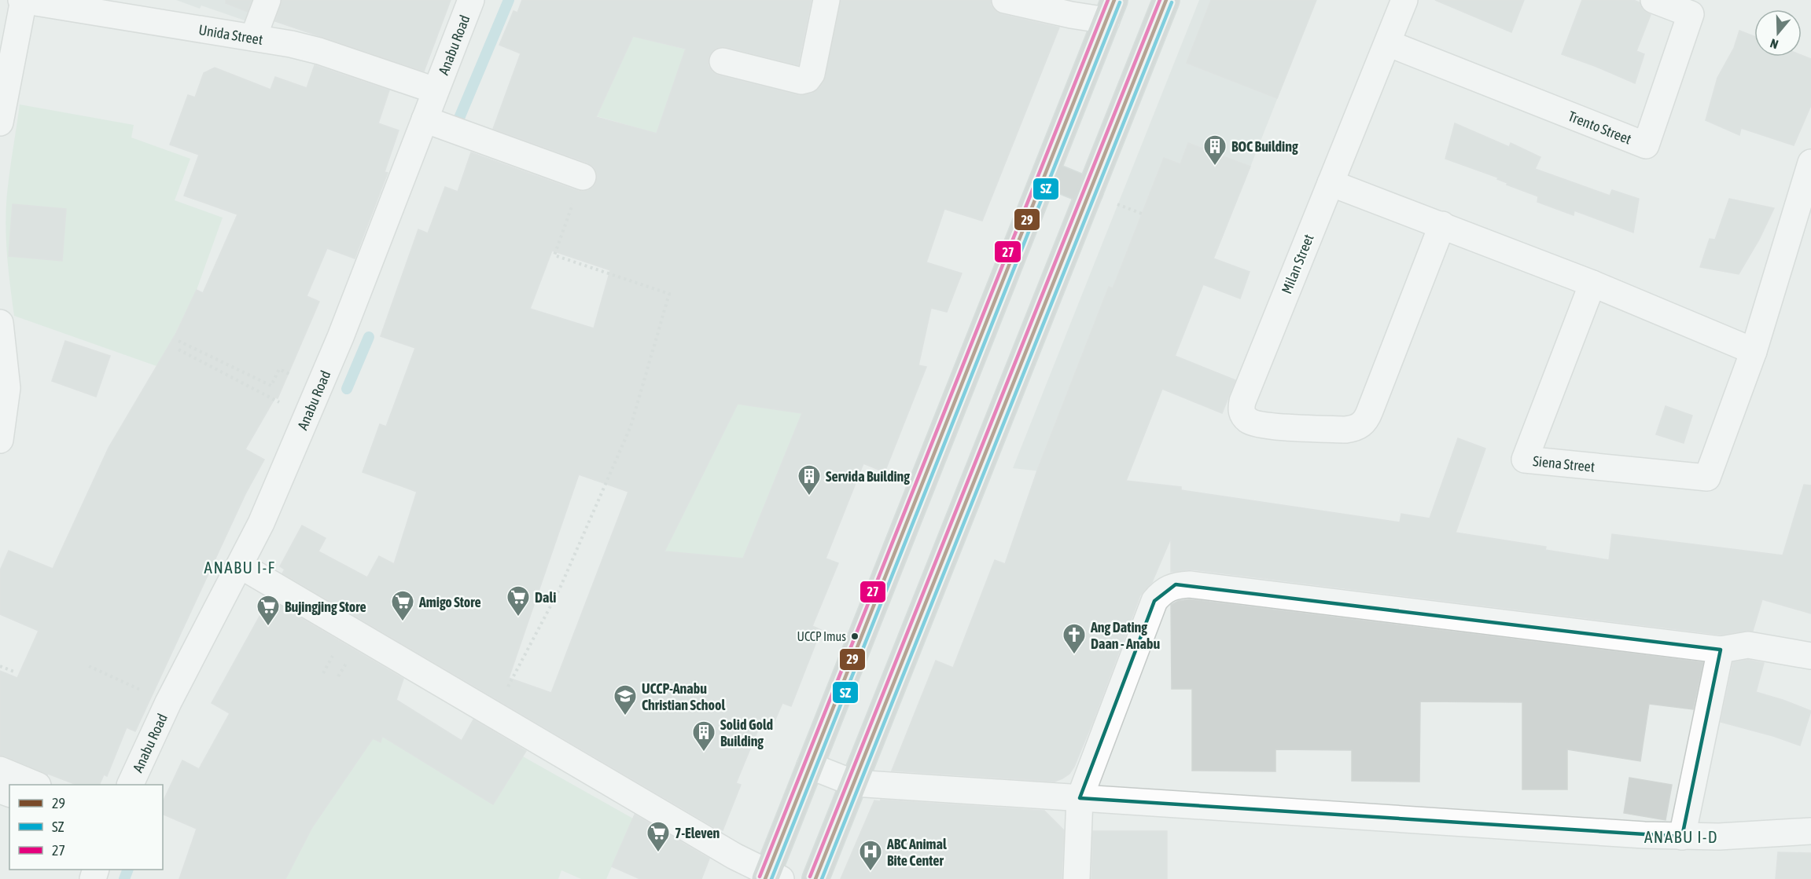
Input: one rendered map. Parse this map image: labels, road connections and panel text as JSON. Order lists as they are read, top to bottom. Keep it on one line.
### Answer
{"streets":{"street":["Unida Street","Anabu Road","Trento Street","Milan Street","Siena Street"]},"crossings":[["Unida Street","Anabu Road"],["Trento Street","Milan Street"]],"districts":["ANABU I-F","ANABU I-D"],"places":{"building":["BOC Building","Servida Building","Solid Gold Building"],"supermarket":["Dali","Amigo Store","Bujingjing Store","7-Eleven"],"other":["UCCP Imus"],"church":["Ang Dating Daan - Anabu"],"school or university":["UCCP-Anabu Christian School"],"hospital":["ABC Animal Bite Center"]},"lines":["transit line 29","transit line 27","transit line SZ"],"legend":["29","SZ","27"],"north":"bottom"}
